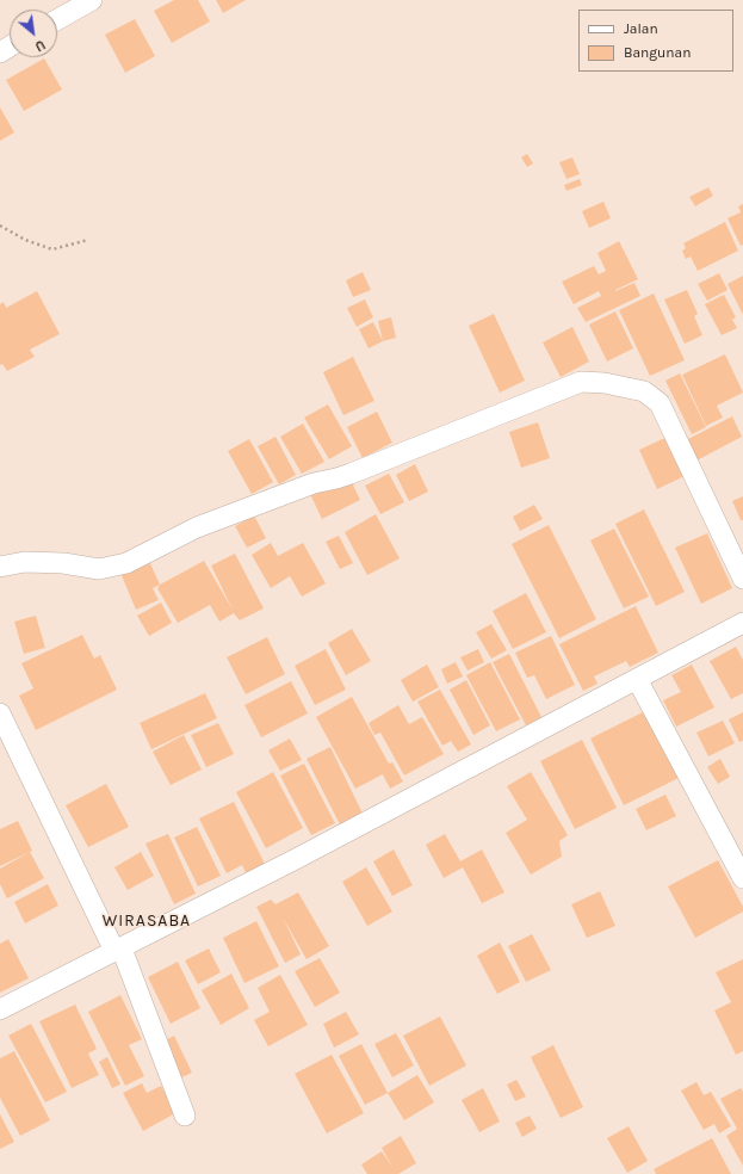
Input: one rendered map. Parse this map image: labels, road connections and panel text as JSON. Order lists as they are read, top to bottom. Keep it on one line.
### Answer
{"districts":["WIRASABA"],"legend":["Jalan","Bangunan"],"north":"bottom right"}
